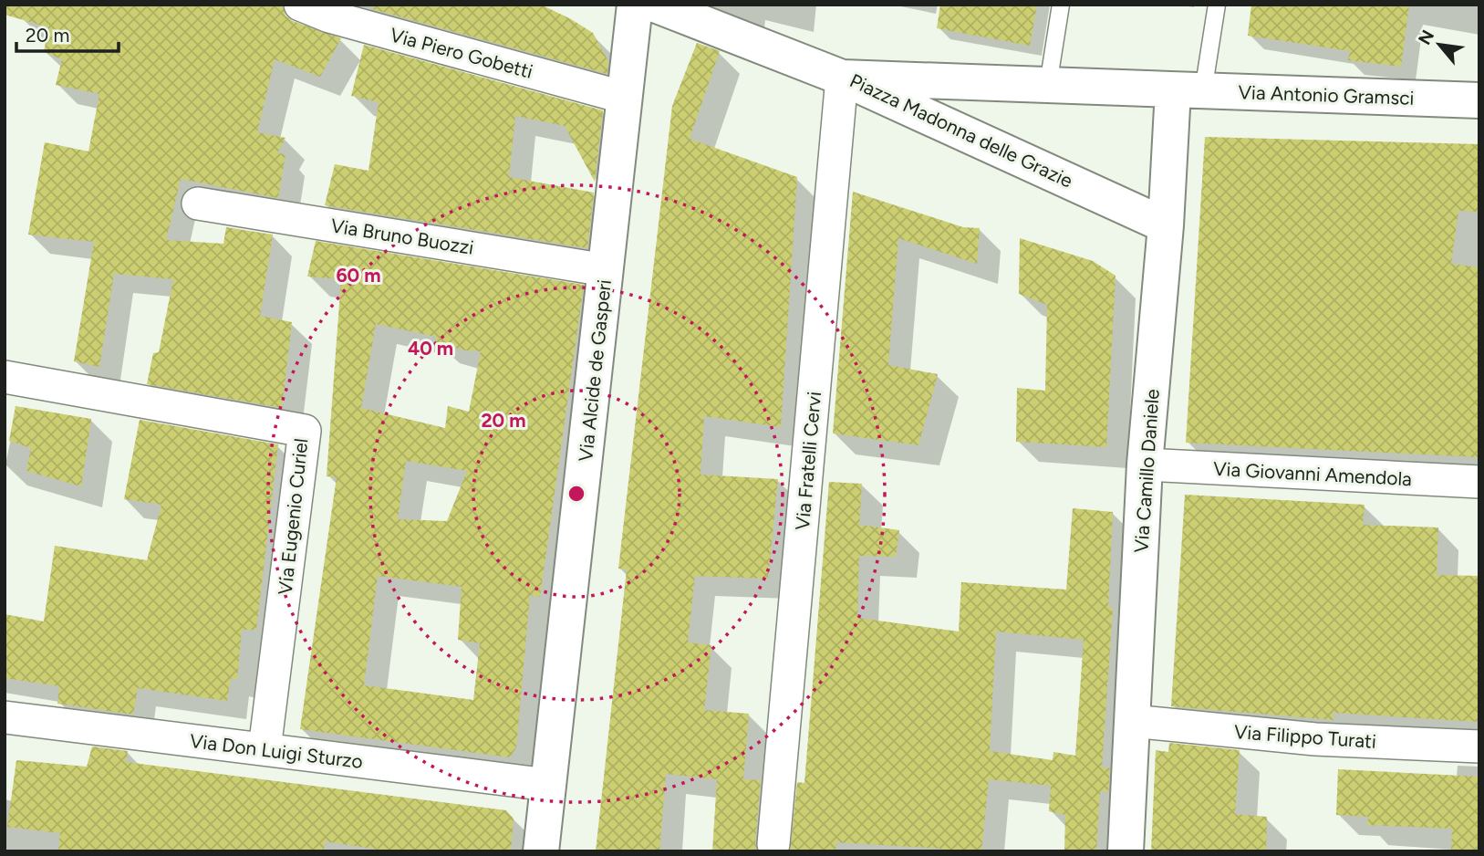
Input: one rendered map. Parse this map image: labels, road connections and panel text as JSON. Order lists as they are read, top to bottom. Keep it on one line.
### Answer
{"streets":{"street":["Via Piero Gobetti","Via Antonio Gramsci","Piazza Madonna delle Grazie","Via Bruno Buozzi","Via Alcide de Gasperi","Via Fratelli Cervi","Via Camillo Daniele","Via Giovanni Amendola","Via Eugenio Curiel","Via Filippo Turati","Via Don Luigi Sturzo"]},"crossings":[["Via Piero Gobetti","Via Alcide de Gasperi"],["Via Antonio Gramsci","Piazza Madonna delle Grazie"],["Via Antonio Gramsci","Via Camillo Daniele"],["Piazza Madonna delle Grazie","Via Fratelli Cervi"],["Piazza Madonna delle Grazie","Via Camillo Daniele"],["Via Bruno Buozzi","Via Alcide de Gasperi"],["Via Alcide de Gasperi","Via Don Luigi Sturzo"],["Via Camillo Daniele","Via Giovanni Amendola"],["Via Camillo Daniele","Via Filippo Turati"],["Via Eugenio Curiel","Via Don Luigi Sturzo"]],"scale_bar":"20 m","north":"top left","rings":["60 m","40 m","20 m"]}
